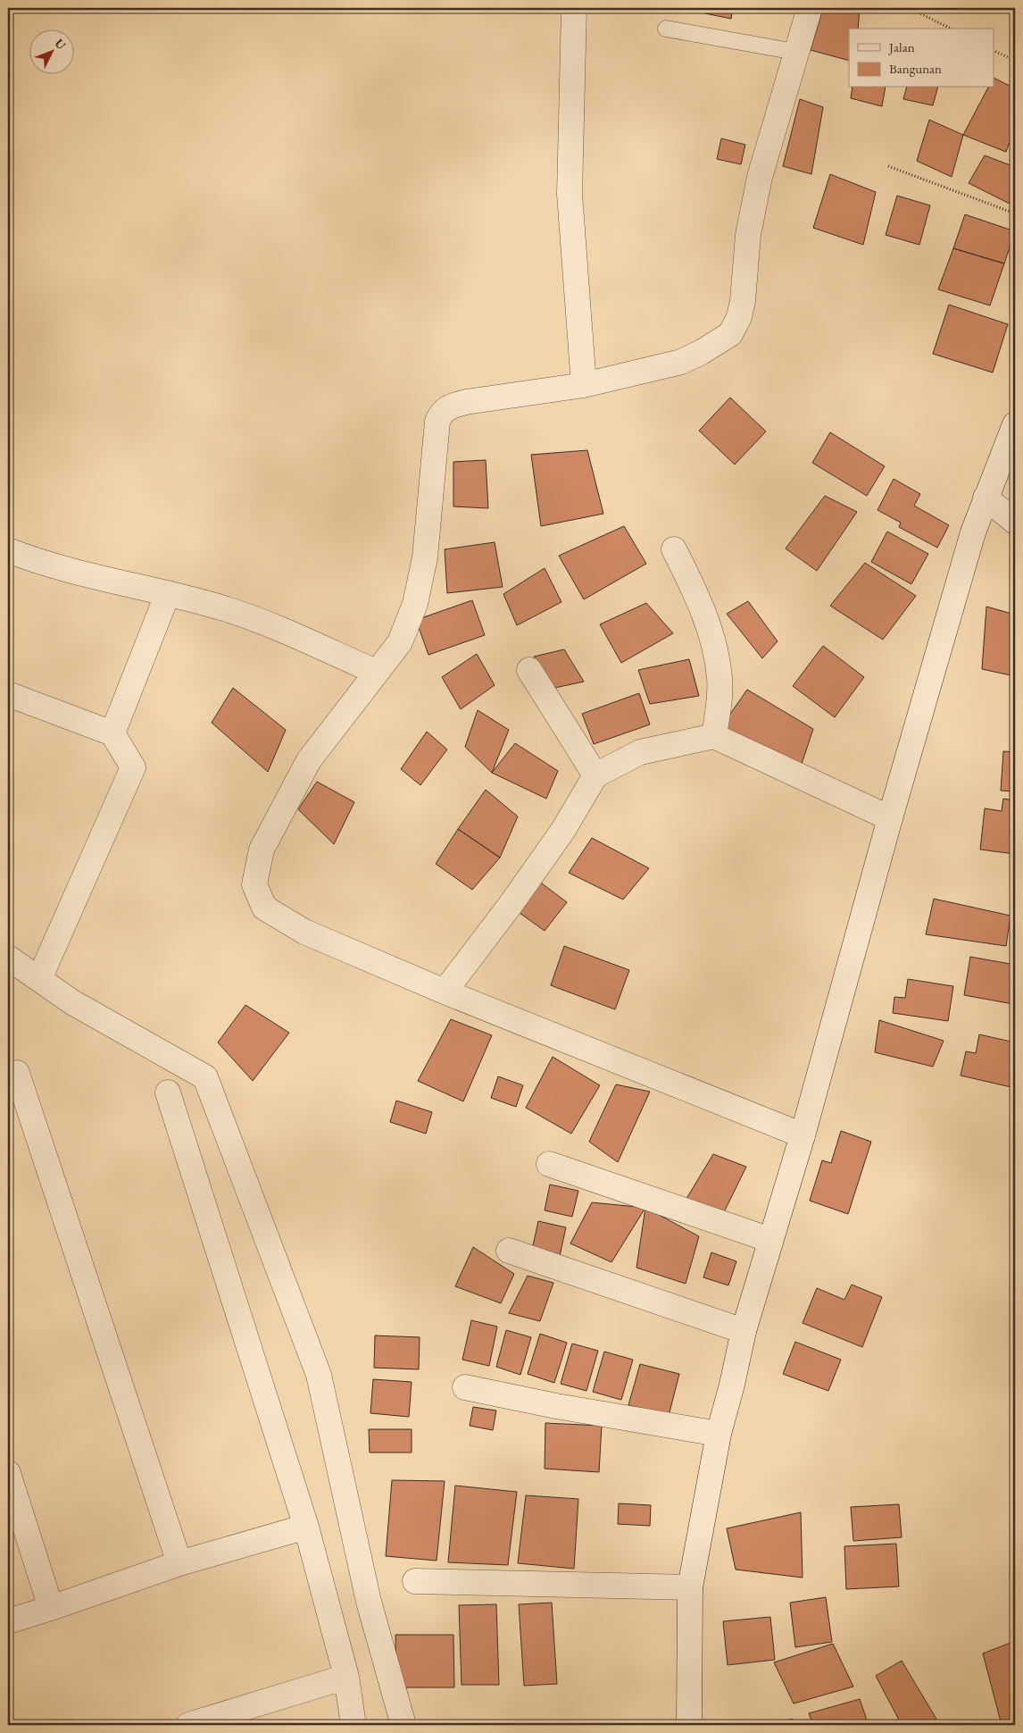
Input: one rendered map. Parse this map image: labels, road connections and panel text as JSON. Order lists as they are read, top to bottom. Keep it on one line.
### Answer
{"legend":["Jalan","Bangunan"],"north":"top right"}
